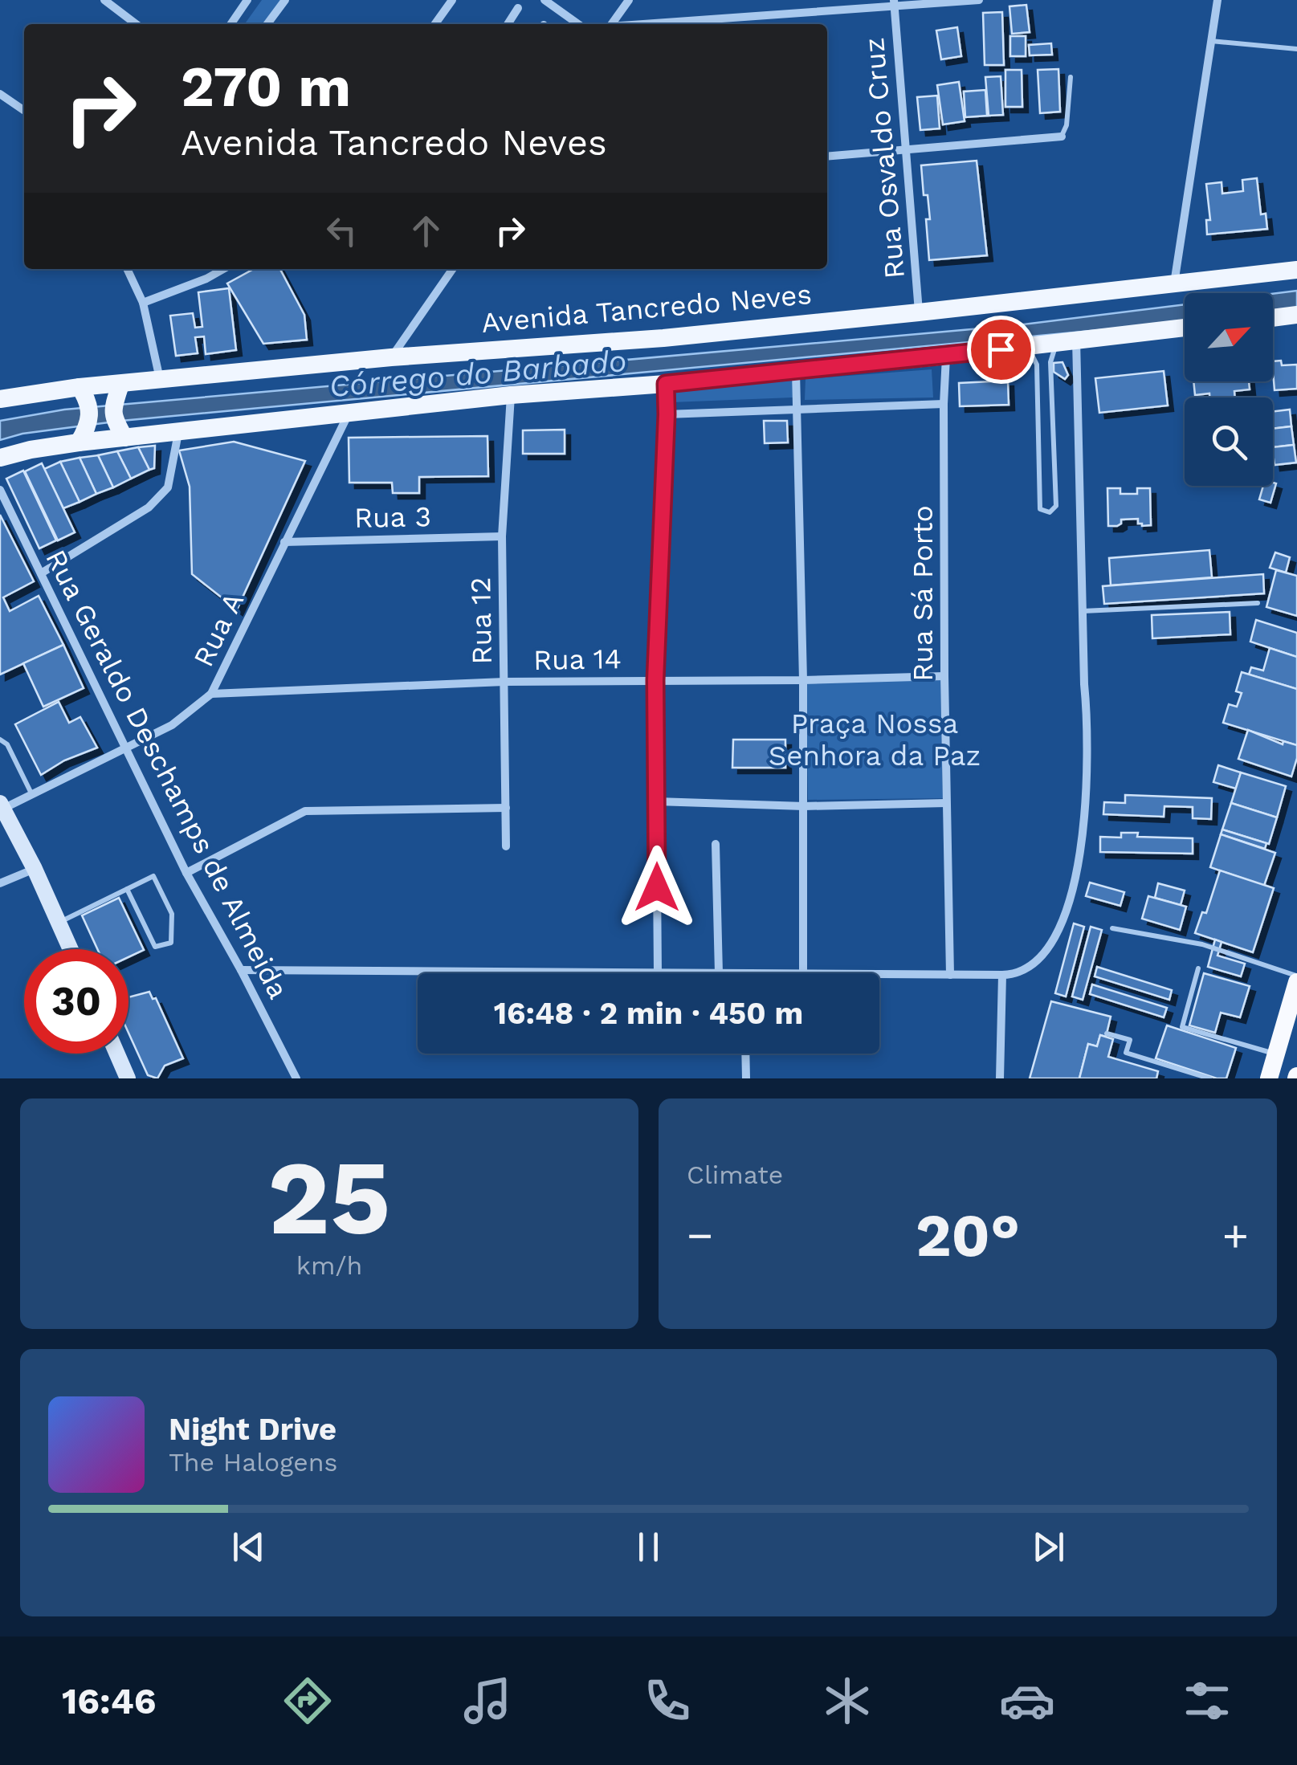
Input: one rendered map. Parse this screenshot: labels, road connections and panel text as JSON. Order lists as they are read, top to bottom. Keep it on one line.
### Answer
{"streets":{"main road":["Avenida Tancredo Neves"],"street":["Rua Osvaldo Cruz","Rua 3","Rua Sá Porto","Rua 12","Rua A","Rua 14","Rua Geraldo Deschamps de Almeida"]},"crossings":[["Rua Osvaldo Cruz","Avenida Tancredo Neves"],["Rua 3","Rua 12"],["Rua 3","Rua A"],["Rua Sá Porto","Rua 14"],["Rua 12","Rua 14"],["Rua A","Rua 14"],["Rua A","Rua Geraldo Deschamps de Almeida"]],"water":["Córrego do Barbado"],"parks":["Praça Nossa Senhora da Paz"],"north":"top right","page":{"turn":["270 m","Avenida Tancredo Neves"],"limit":"30","trip":"16:48 · 2 min · 450 m","tile":[["25","km/h"],"Climate"],"heat":["−","20°","+"],"song":["Night Drive","The Halogens"],"tabs":"16:46"}}
